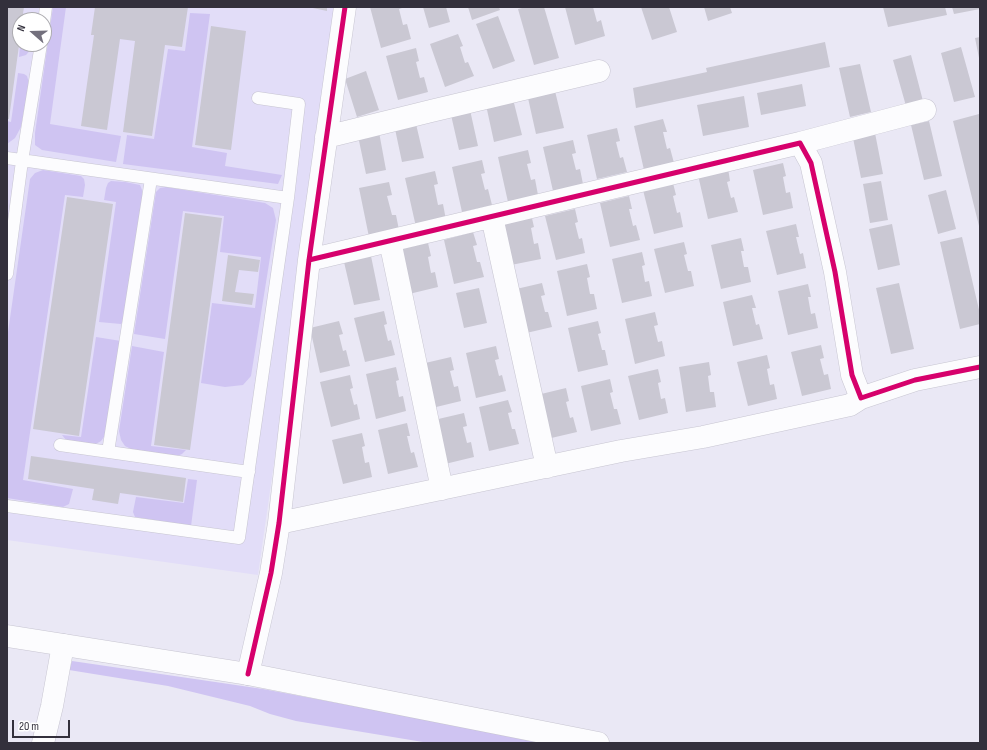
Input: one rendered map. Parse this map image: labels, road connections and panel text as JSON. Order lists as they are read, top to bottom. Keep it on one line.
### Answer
{"scale_bar":"20 m","north":"left"}
